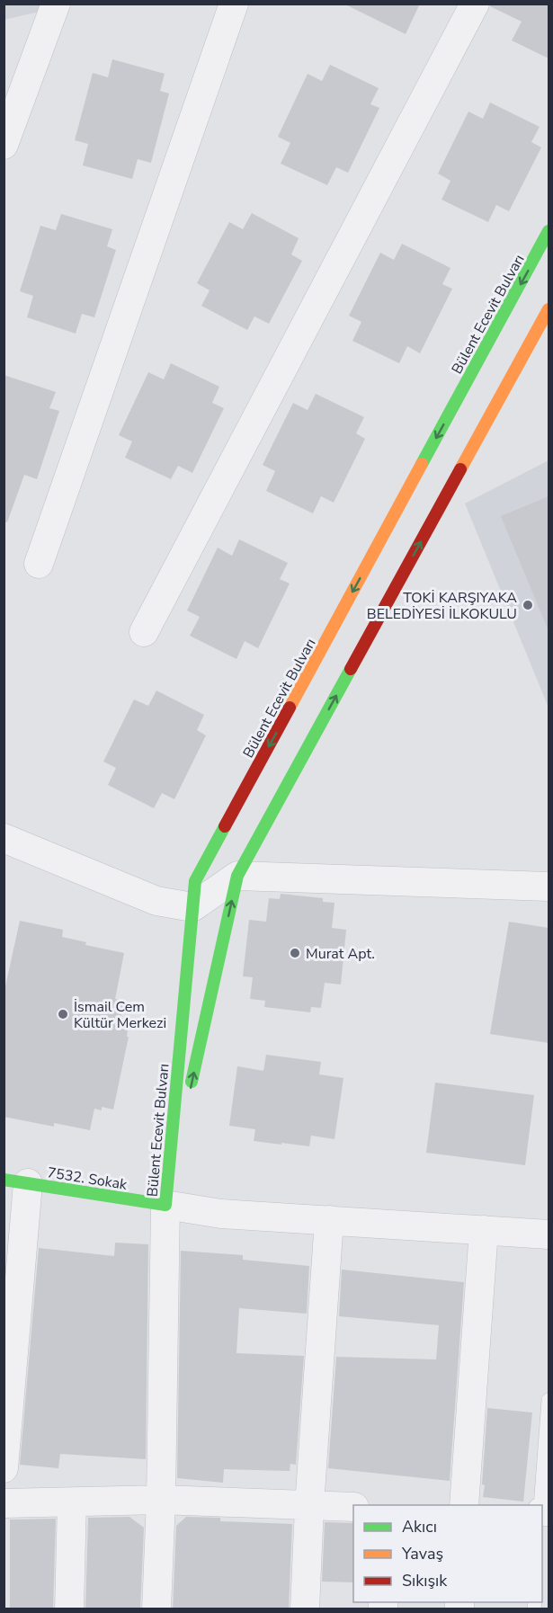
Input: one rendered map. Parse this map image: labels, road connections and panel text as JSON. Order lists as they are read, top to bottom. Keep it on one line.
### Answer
{"streets":{"street":["Bülent Ecevit Bulvarı","7532. Sokak"]},"crossings":[["Bülent Ecevit Bulvarı","7532. Sokak"]],"places":["TOKİ KARŞIYAKA BELEDİYESİ İLKOKULU","Murat Apt.","İsmail Cem Kültür Merkezi"],"legend":["Akıcı","Yavaş","Sıkışık"]}
